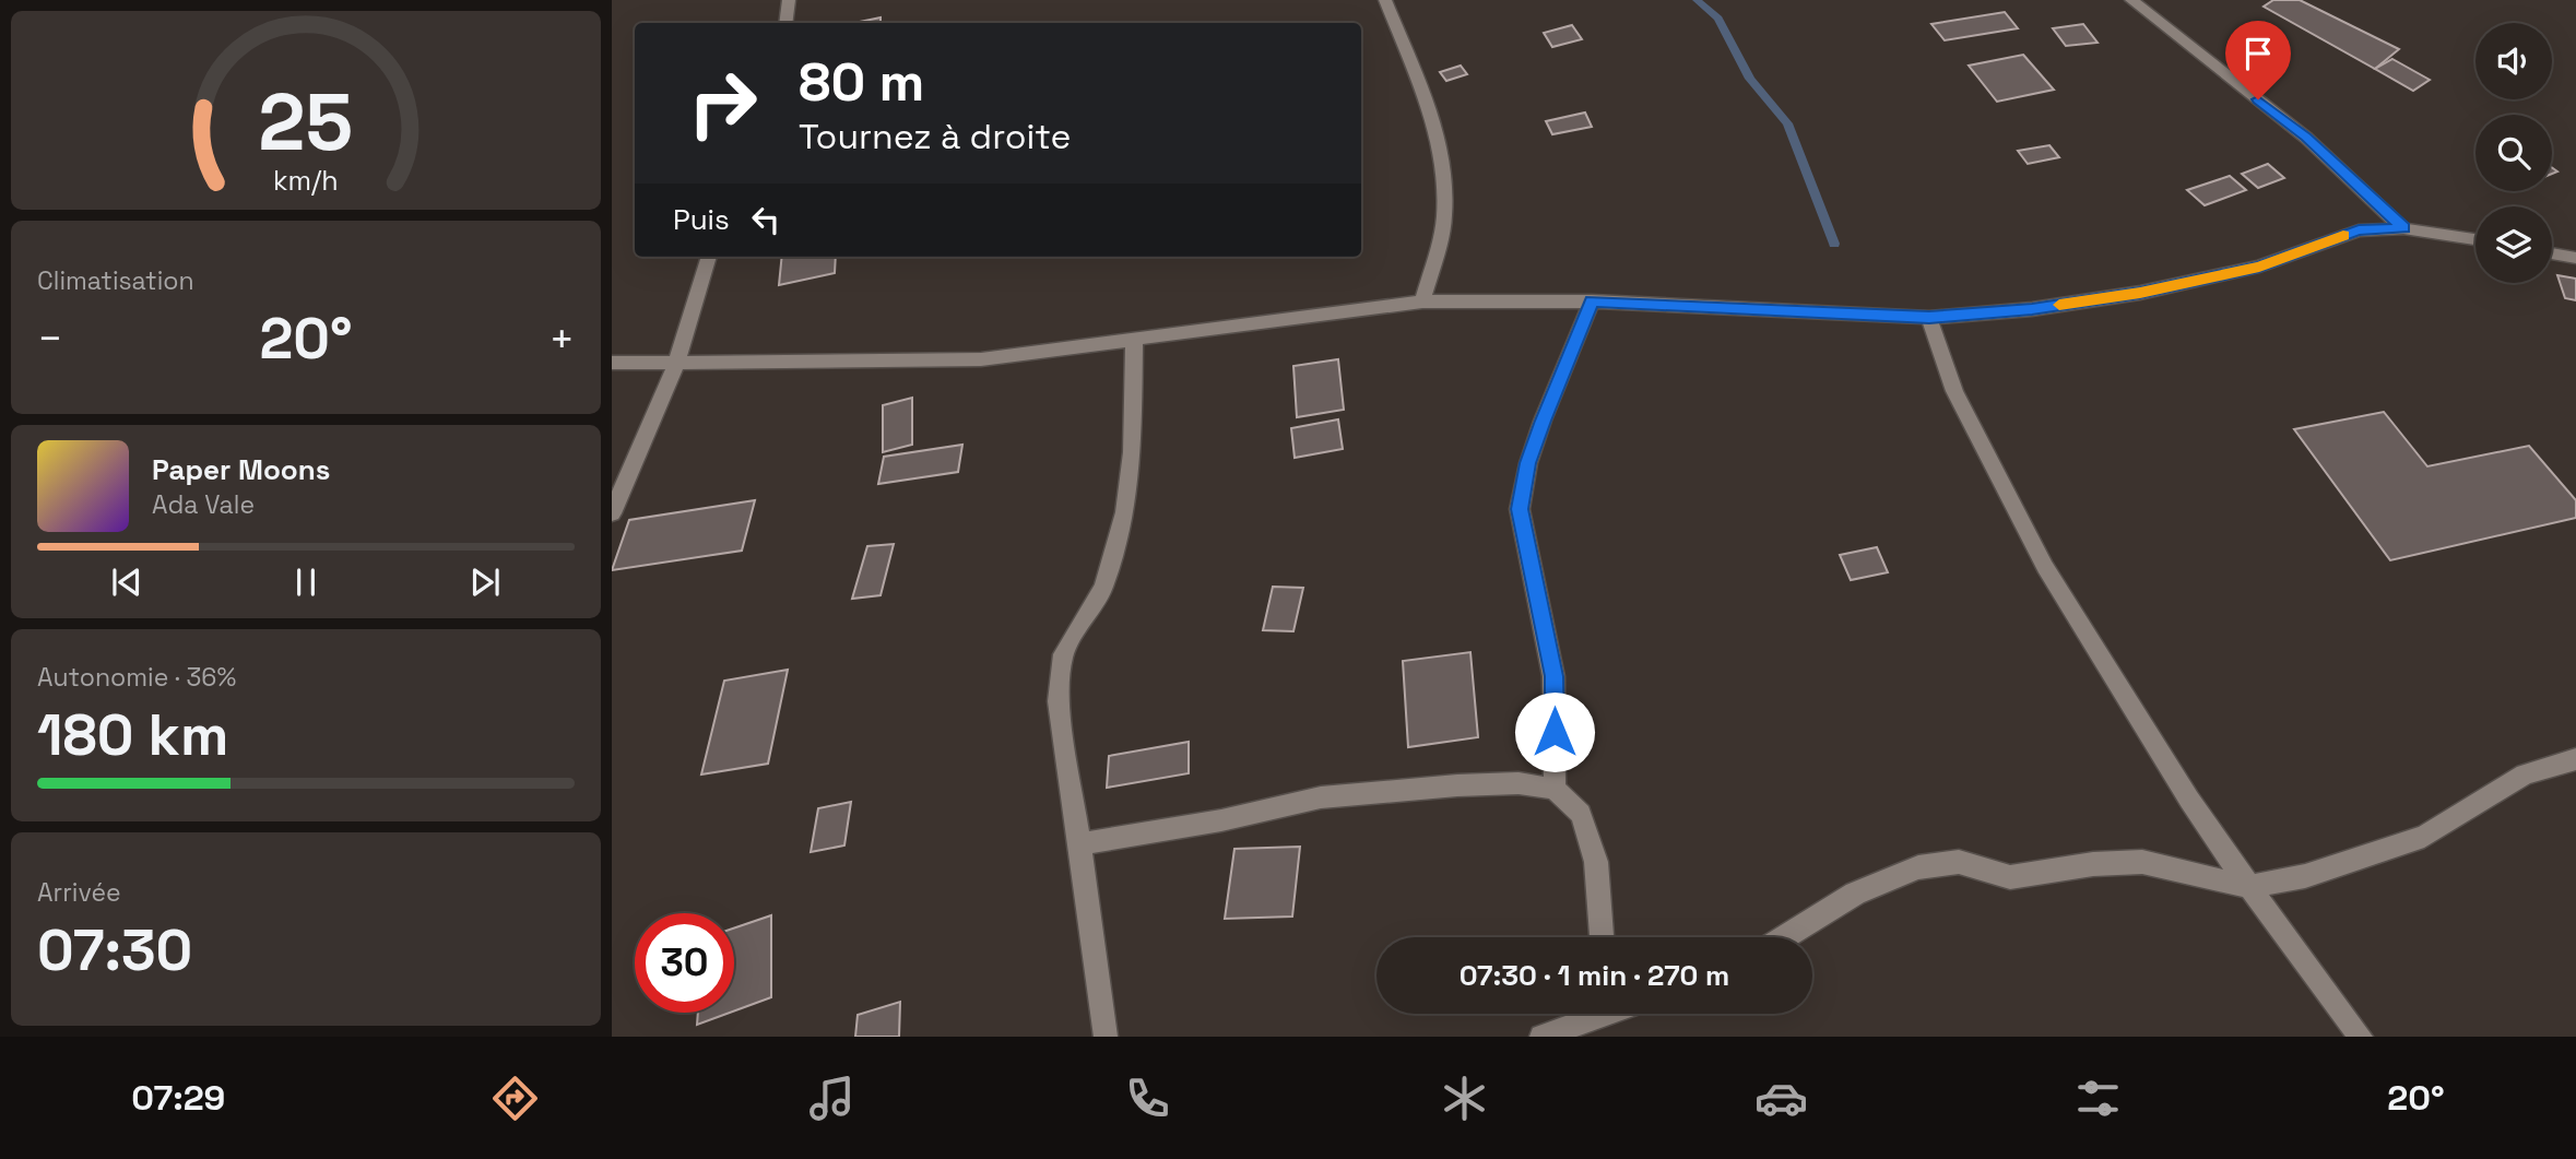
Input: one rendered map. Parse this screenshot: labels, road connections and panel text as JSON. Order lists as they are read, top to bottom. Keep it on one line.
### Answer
{"page":{"turn":["80 m","Tournez à droite"],"then":"Puis","tile":["Climatisation",["Autonomie · 36%","180 km"],["Arrivée","07:30"]],"heat":["−","20°","+"],"song":["Paper Moons","Ada Vale"],"limit":"30","trip":"07:30 · 1 min · 270 m","tabs":["07:29","20°"],"gauge":["25","km/h"]}}
